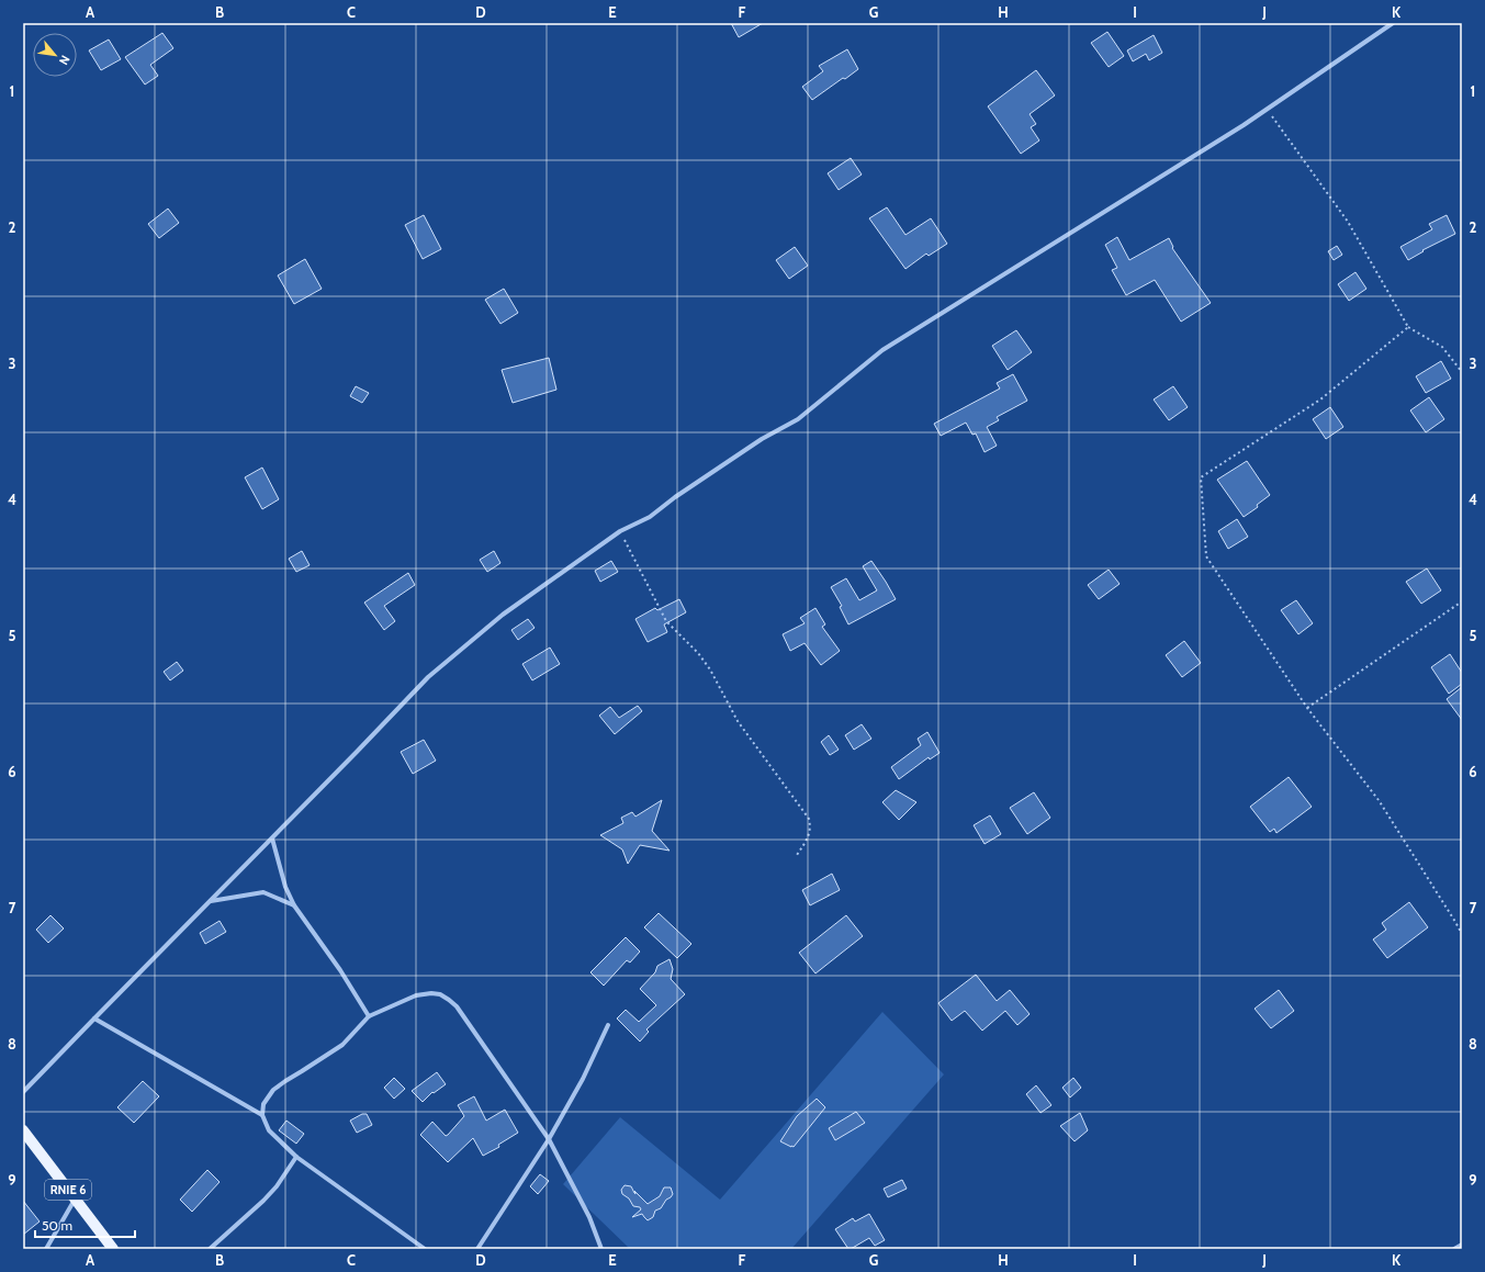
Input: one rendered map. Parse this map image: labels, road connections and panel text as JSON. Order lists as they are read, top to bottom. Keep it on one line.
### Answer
{"streets":{"main road":["RNIE 6"]},"scale_bar":"50 m","north":"bottom right","grid":{"columns":["A","B","C","D","E","F","G","H","I","J","K"],"rows":["1","2","3","4","5","6","7","8","9"]}}
